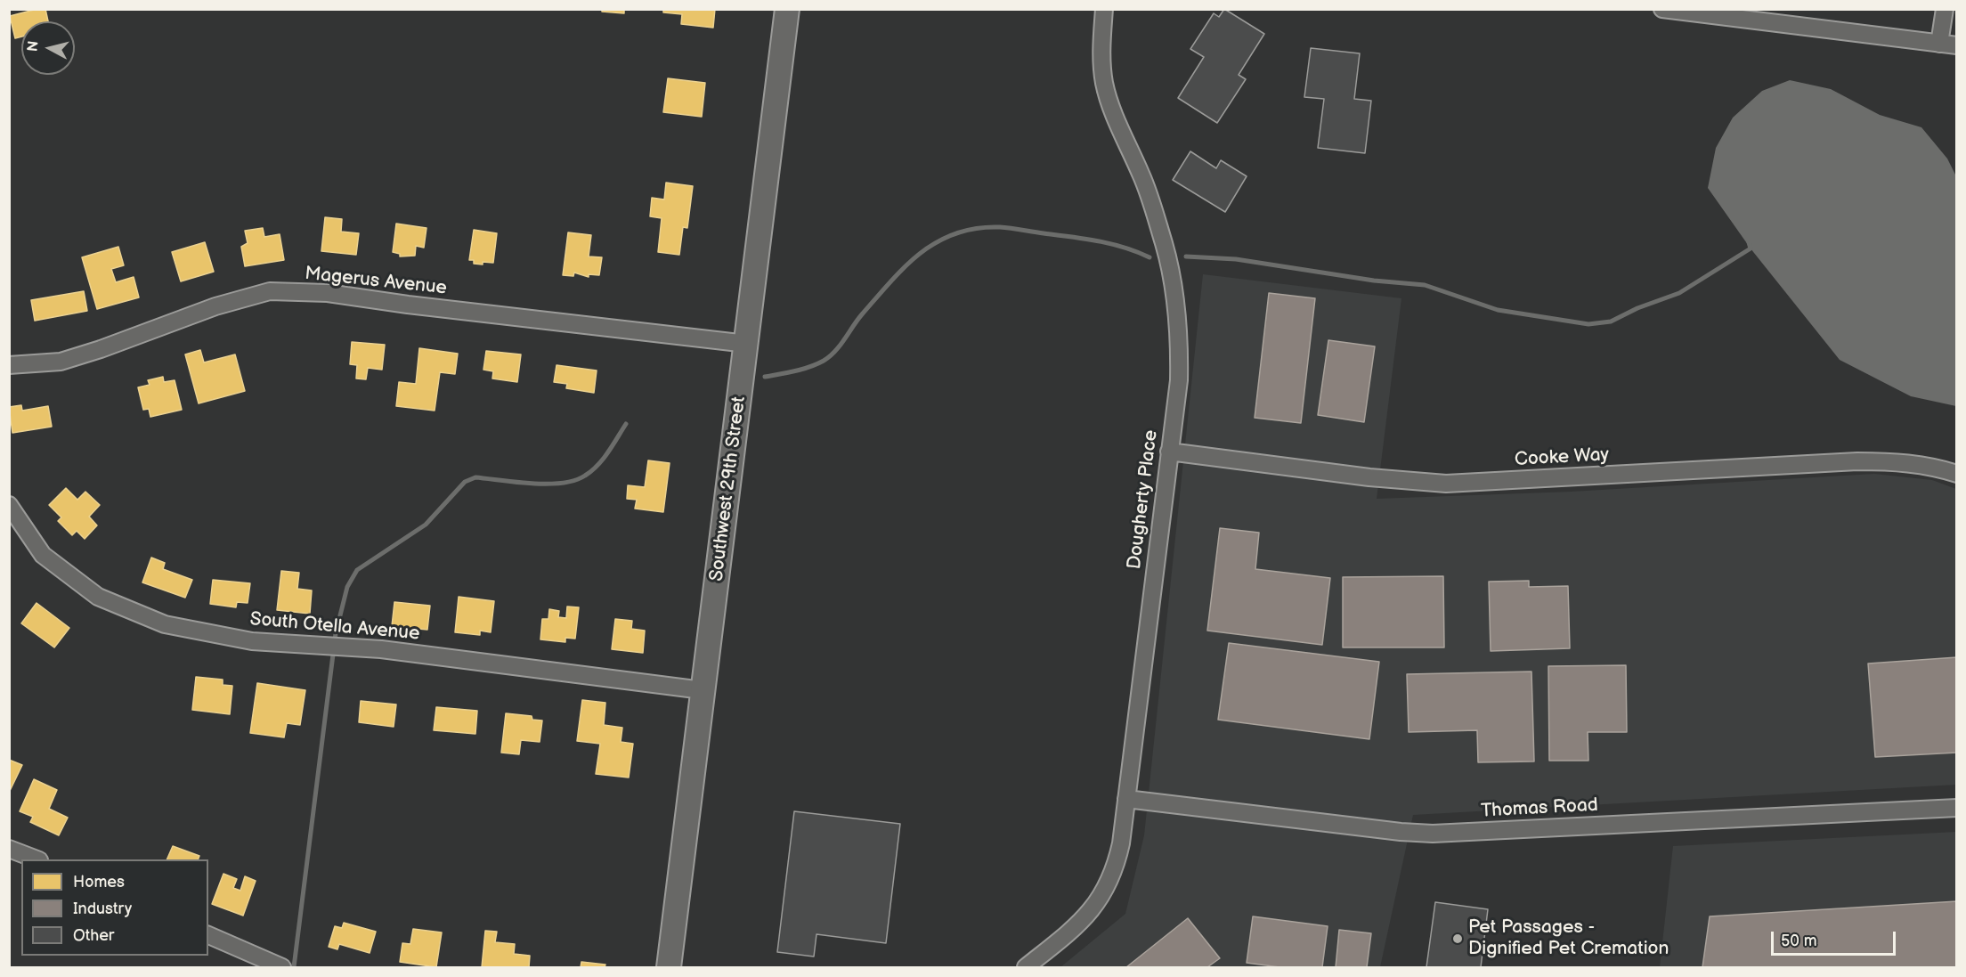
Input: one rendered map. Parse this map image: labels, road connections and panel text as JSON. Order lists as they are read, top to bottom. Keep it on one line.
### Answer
{"streets":{"street":["Magerus Avenue","Cooke Way","Southwest 29th Street","Dougherty Place","South Otella Avenue","Thomas Road"]},"crossings":[["Magerus Avenue","Southwest 29th Street"],["Cooke Way","Dougherty Place"],["Southwest 29th Street","South Otella Avenue"],["Dougherty Place","Thomas Road"]],"places":["Pet Passages - Dignified Pet Cremation"],"legend":["Homes","Industry","Other"],"scale_bar":"50 m","north":"left"}
